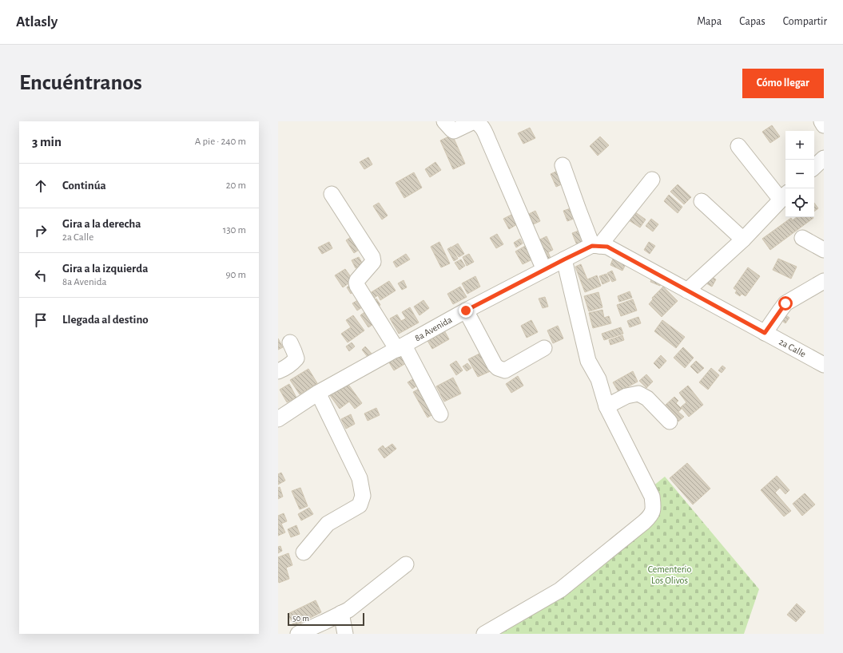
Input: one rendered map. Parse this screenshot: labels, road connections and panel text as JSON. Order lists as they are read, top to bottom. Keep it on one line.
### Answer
{"streets":{"street":["8a Avenida","2a Calle"]},"crossings":[["8a Avenida","2a Calle"]],"parks":["Cementerio Los Olivos"],"scale_bar":"50 m","page":{"header":"Atlasly","nav":["Mapa","Capas","Compartir"],"buttons":"Cómo llegar","title":"Encuéntranos","heading":["3 min","A pie · 240 m"],"map_buttons":["+","−"],"list":[["Continúa","20 m"],["Gira a la derecha","2a Calle","130 m"],["Gira a la izquierda","8a Avenida","90 m"],"Llegada al destino"],"scale":"50 m"}}
